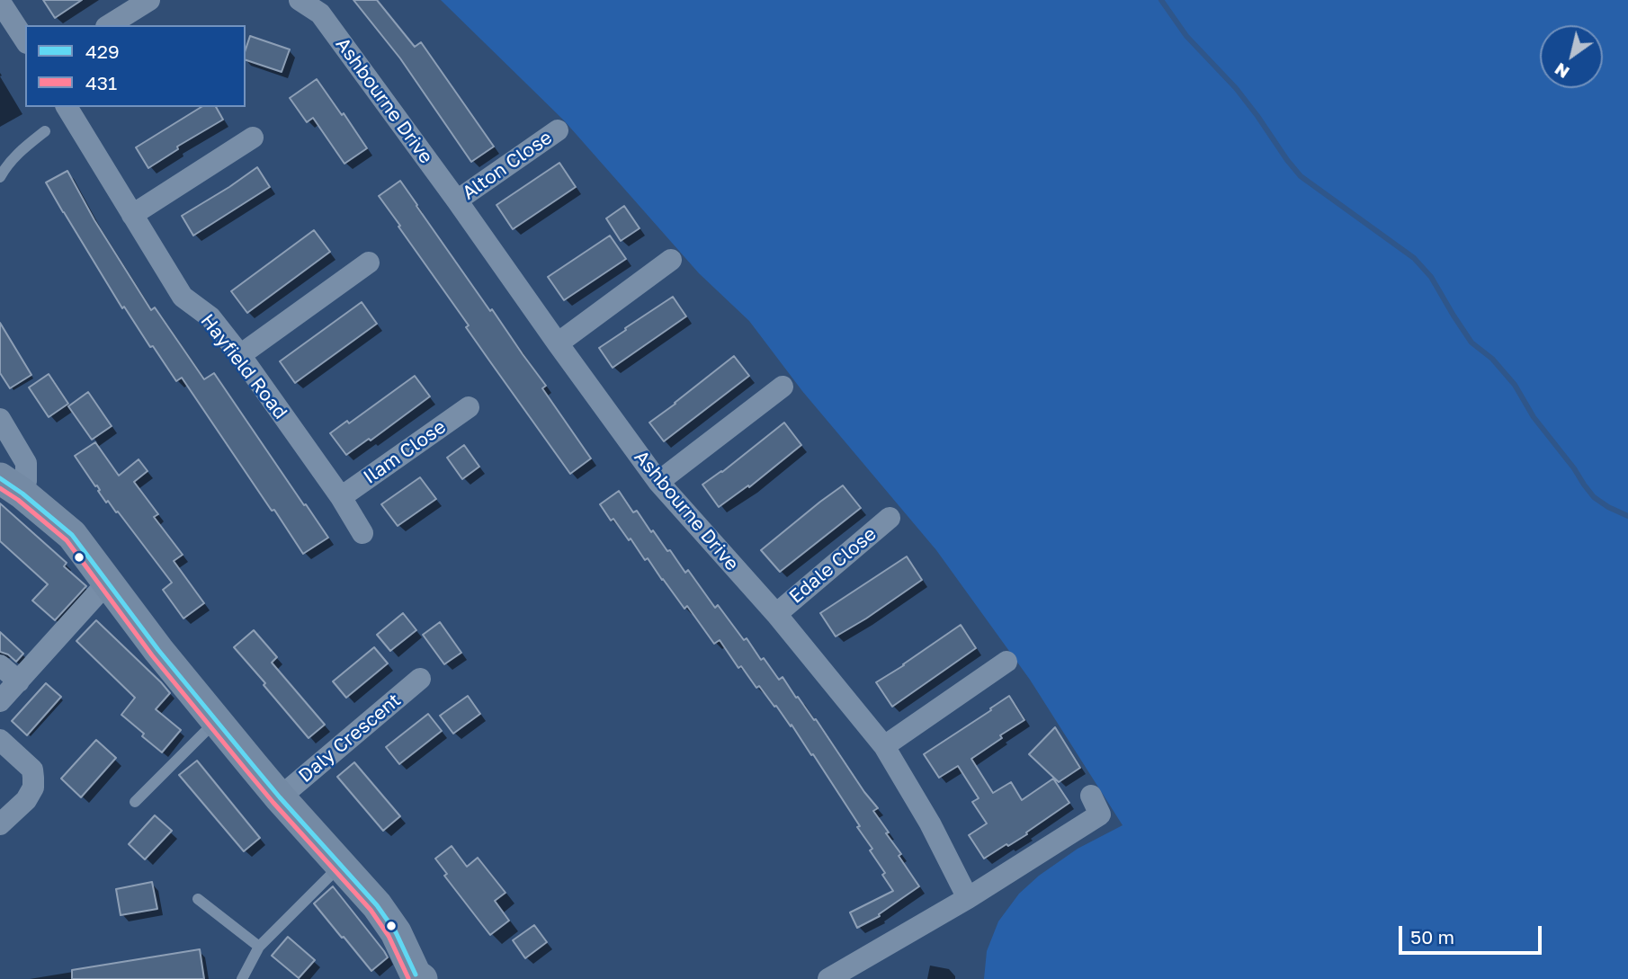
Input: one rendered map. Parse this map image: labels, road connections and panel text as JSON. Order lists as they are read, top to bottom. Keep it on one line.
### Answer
{"streets":{"street":["Ashbourne Drive","Alton Close","Hayfield Road","Ilam Close","Edale Close","Daly Crescent"]},"crossings":[["Ashbourne Drive","Alton Close"],["Ashbourne Drive","Edale Close"],["Hayfield Road","Ilam Close"]],"lines":["transit line 429","transit line 431"],"legend":["429","431"],"scale_bar":"50 m","north":"bottom left"}
